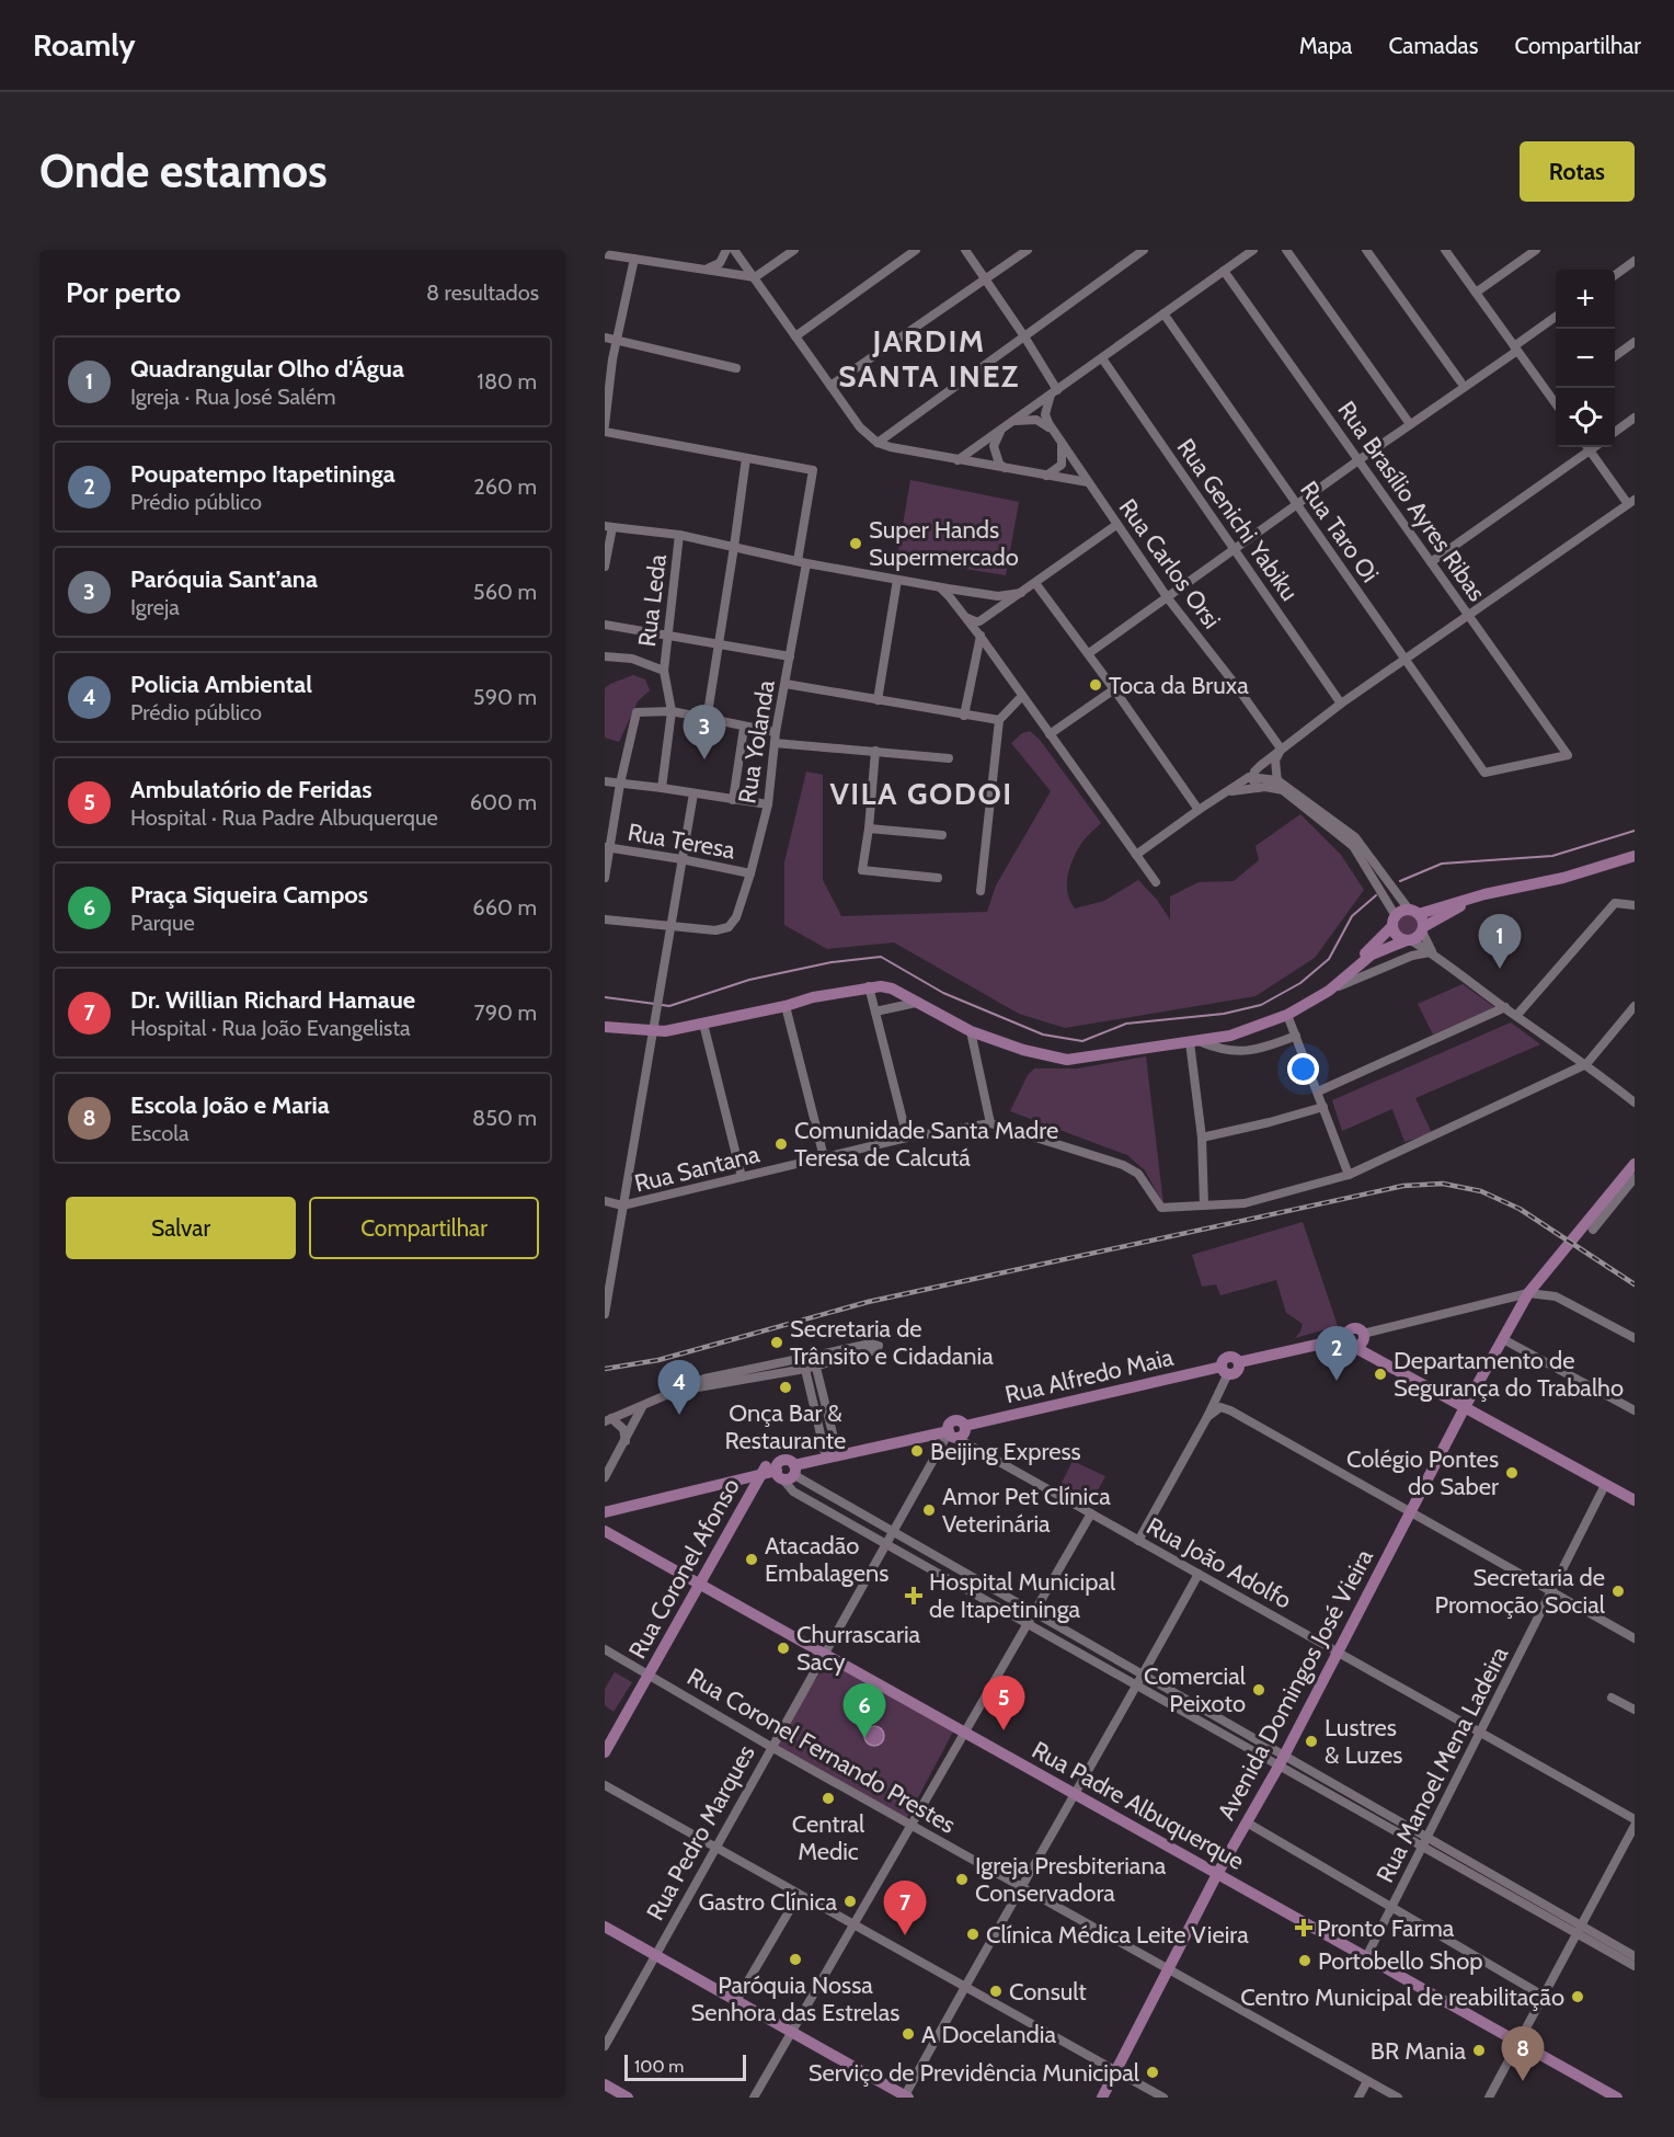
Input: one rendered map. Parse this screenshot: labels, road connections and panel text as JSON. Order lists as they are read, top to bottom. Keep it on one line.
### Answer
{"streets":{"main road":["Rua Alfredo Maia","Rua Coronel Afonso","Avenida Domingos José Vieira","Rua Padre Albuquerque"],"street":["Rua Brasílio Ayres Ribas","Rua Genichi Yabiku","Rua Taro Oi","Rua Carlos Orsi","Rua Leda","Rua Yolanda","Rua Teresa","Rua Santana","Rua João Adolfo","Rua Coronel Fernando Prestes","Rua Manoel Mena Ladeira","Rua Pedro Marques"]},"crossings":[["Rua Brasílio Ayres Ribas","Rua Taro Oi"],["Rua Yolanda","Rua Teresa"],["Rua Alfredo Maia","Rua João Adolfo"],["Rua Alfredo Maia","Rua Pedro Marques"],["Rua João Adolfo","Avenida Domingos José Vieira"],["Rua João Adolfo","Rua Manoel Mena Ladeira"],["Rua João Adolfo","Rua Pedro Marques"],["Rua Coronel Afonso","Rua Coronel Fernando Prestes"],["Rua Coronel Afonso","Rua Padre Albuquerque"],["Avenida Domingos José Vieira","Rua Coronel Fernando Prestes"],["Avenida Domingos José Vieira","Rua Padre Albuquerque"],["Rua Coronel Fernando Prestes","Rua Pedro Marques"],["Rua Manoel Mena Ladeira","Rua Padre Albuquerque"],["Rua Padre Albuquerque","Rua Pedro Marques"]],"districts":["JARDIM SANTA INEZ","VILA GODOI"],"places":{"other":["Super Hands Supermercado","Toca da Bruxa","Comunidade Santa Madre Teresa de Calcutá","Secretaria de Trânsito e Cidadania","Departamento de Segurança do Trabalho","Onça Bar & Restaurante","Beijing Express","Colégio Pontes do Saber","Amor Pet Clínica Veterinária","Atacadão Embalagens","Secretaria de Promoção Social","Churrascaria Sacy","Comercial Peixoto","Lustres & Luzes","Central Medic","Igreja Presbiteriana Conservadora","Gastro Clínica","Clínica Médica Leite Vieira","Paróquia Nossa Senhora das Estrelas","Portobello Shop","Consult","Centro Municipal de reabilitação","A Docelandia","BR Mania","Serviço de Previdência Municipal"],"health":["Hospital Municipal de Itapetininga","Pronto Farma"]},"scale_bar":"100 m","page":{"header":"Roamly","nav":["Mapa","Camadas","Compartilhar"],"buttons":["Rotas",["Salvar","Compartilhar"]],"title":"Onde estamos","heading":["Por perto","8 resultados"],"map_buttons":["+","−"],"list":[{"mark":"1","name":"Quadrangular Olho d'Água","note":"Igreja · Rua José Salém","value":"180 m"},{"mark":"2","name":"Poupatempo Itapetininga","note":"Prédio público","value":"260 m"},{"mark":"3","name":"Paróquia Sant’ana","note":"Igreja","value":"560 m"},{"mark":"4","name":"Policia Ambiental","note":"Prédio público","value":"590 m"},{"mark":"5","name":"Ambulatório de Feridas","note":"Hospital · Rua Padre Albuquerque","value":"600 m"},{"mark":"6","name":"Praça Siqueira Campos","note":"Parque","value":"660 m"},{"mark":"7","name":"Dr. Willian Richard Hamaue","note":"Hospital · Rua João Evangelista","value":"790 m"},{"mark":"8","name":"Escola João e Maria","note":"Escola","value":"850 m"}],"pins":["3","1","2","4","5","6","7","8"],"scale":"100 m"}}
